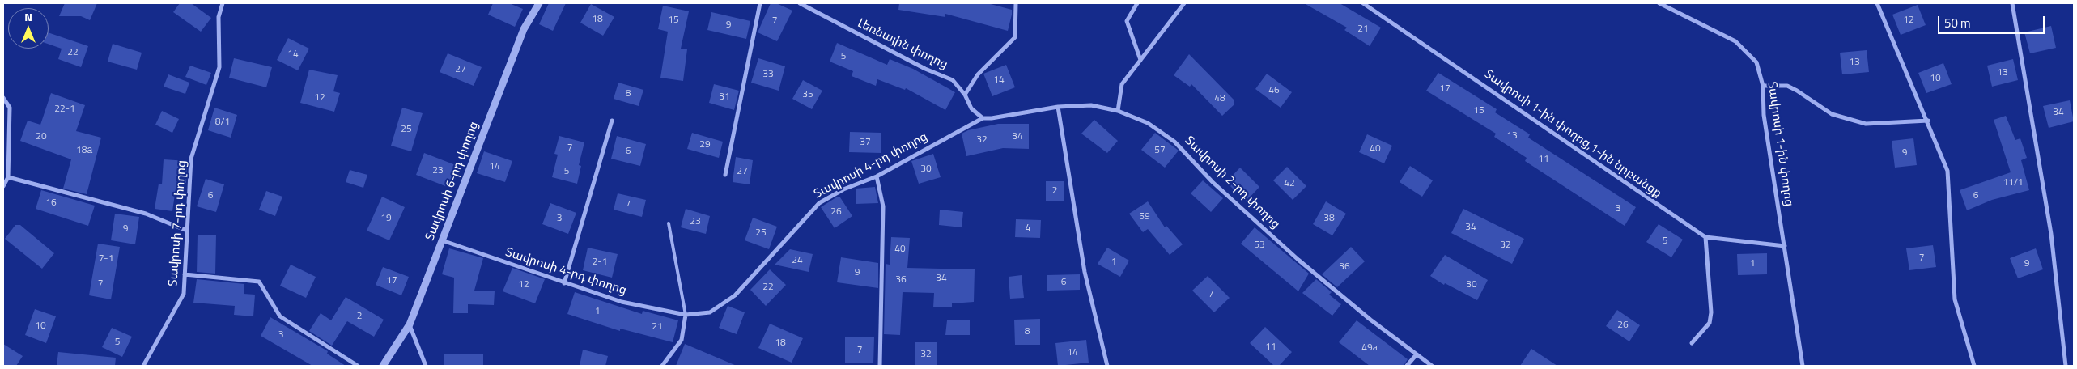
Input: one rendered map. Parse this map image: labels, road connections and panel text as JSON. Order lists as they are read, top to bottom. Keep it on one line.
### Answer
{"streets":{"street":["Լեռնային փողոց","Տավրոսի 1-ին փողոց,1-ին նրբանցք","Տավրոսի 1-ին փողոց","Տավրոսի 4-րդ փողոց","Տավրոսի 6-րդ փողոց","Տավրոսի 2-րդ փողոց","Տավրոսի 7-րդ փողոց"]},"crossings":[["Լեռնային փողոց","Տավրոսի 4-րդ փողոց"],["Լեռնային փողոց","Տավրոսի 2-րդ փողոց"],["Տավրոսի 1-ին փողոց,1-ին նրբանցք","Տավրոսի 1-ին փողոց"],["Տավրոսի 4-րդ փողոց","Տավրոսի 6-րդ փողոց"],["Տավրոսի 4-րդ փողոց","Տավրոսի 2-րդ փողոց"]],"house_numbers":["18","15","12","7","9","21","22","14","5","13","27","13","33","10","14","17","46","8","35","31","12","48","22-1","15","34","8/1","25","13","20","34","32","37","29","7","40","18а","57","6","9","11","14","30","23","5","27","11/1","42","2","6","6","16","4","3","26","59","19","3","38","23","34","4","9","25","5","53","32","40","7","7-1","24","2-1","1","1","9","36","9","34","36","17","6","7","12","30","22","7","1","2","26","10","21","8","3","5","18","11","49a","7","14","32"],"scale_bar":"50 m","north":"top"}
